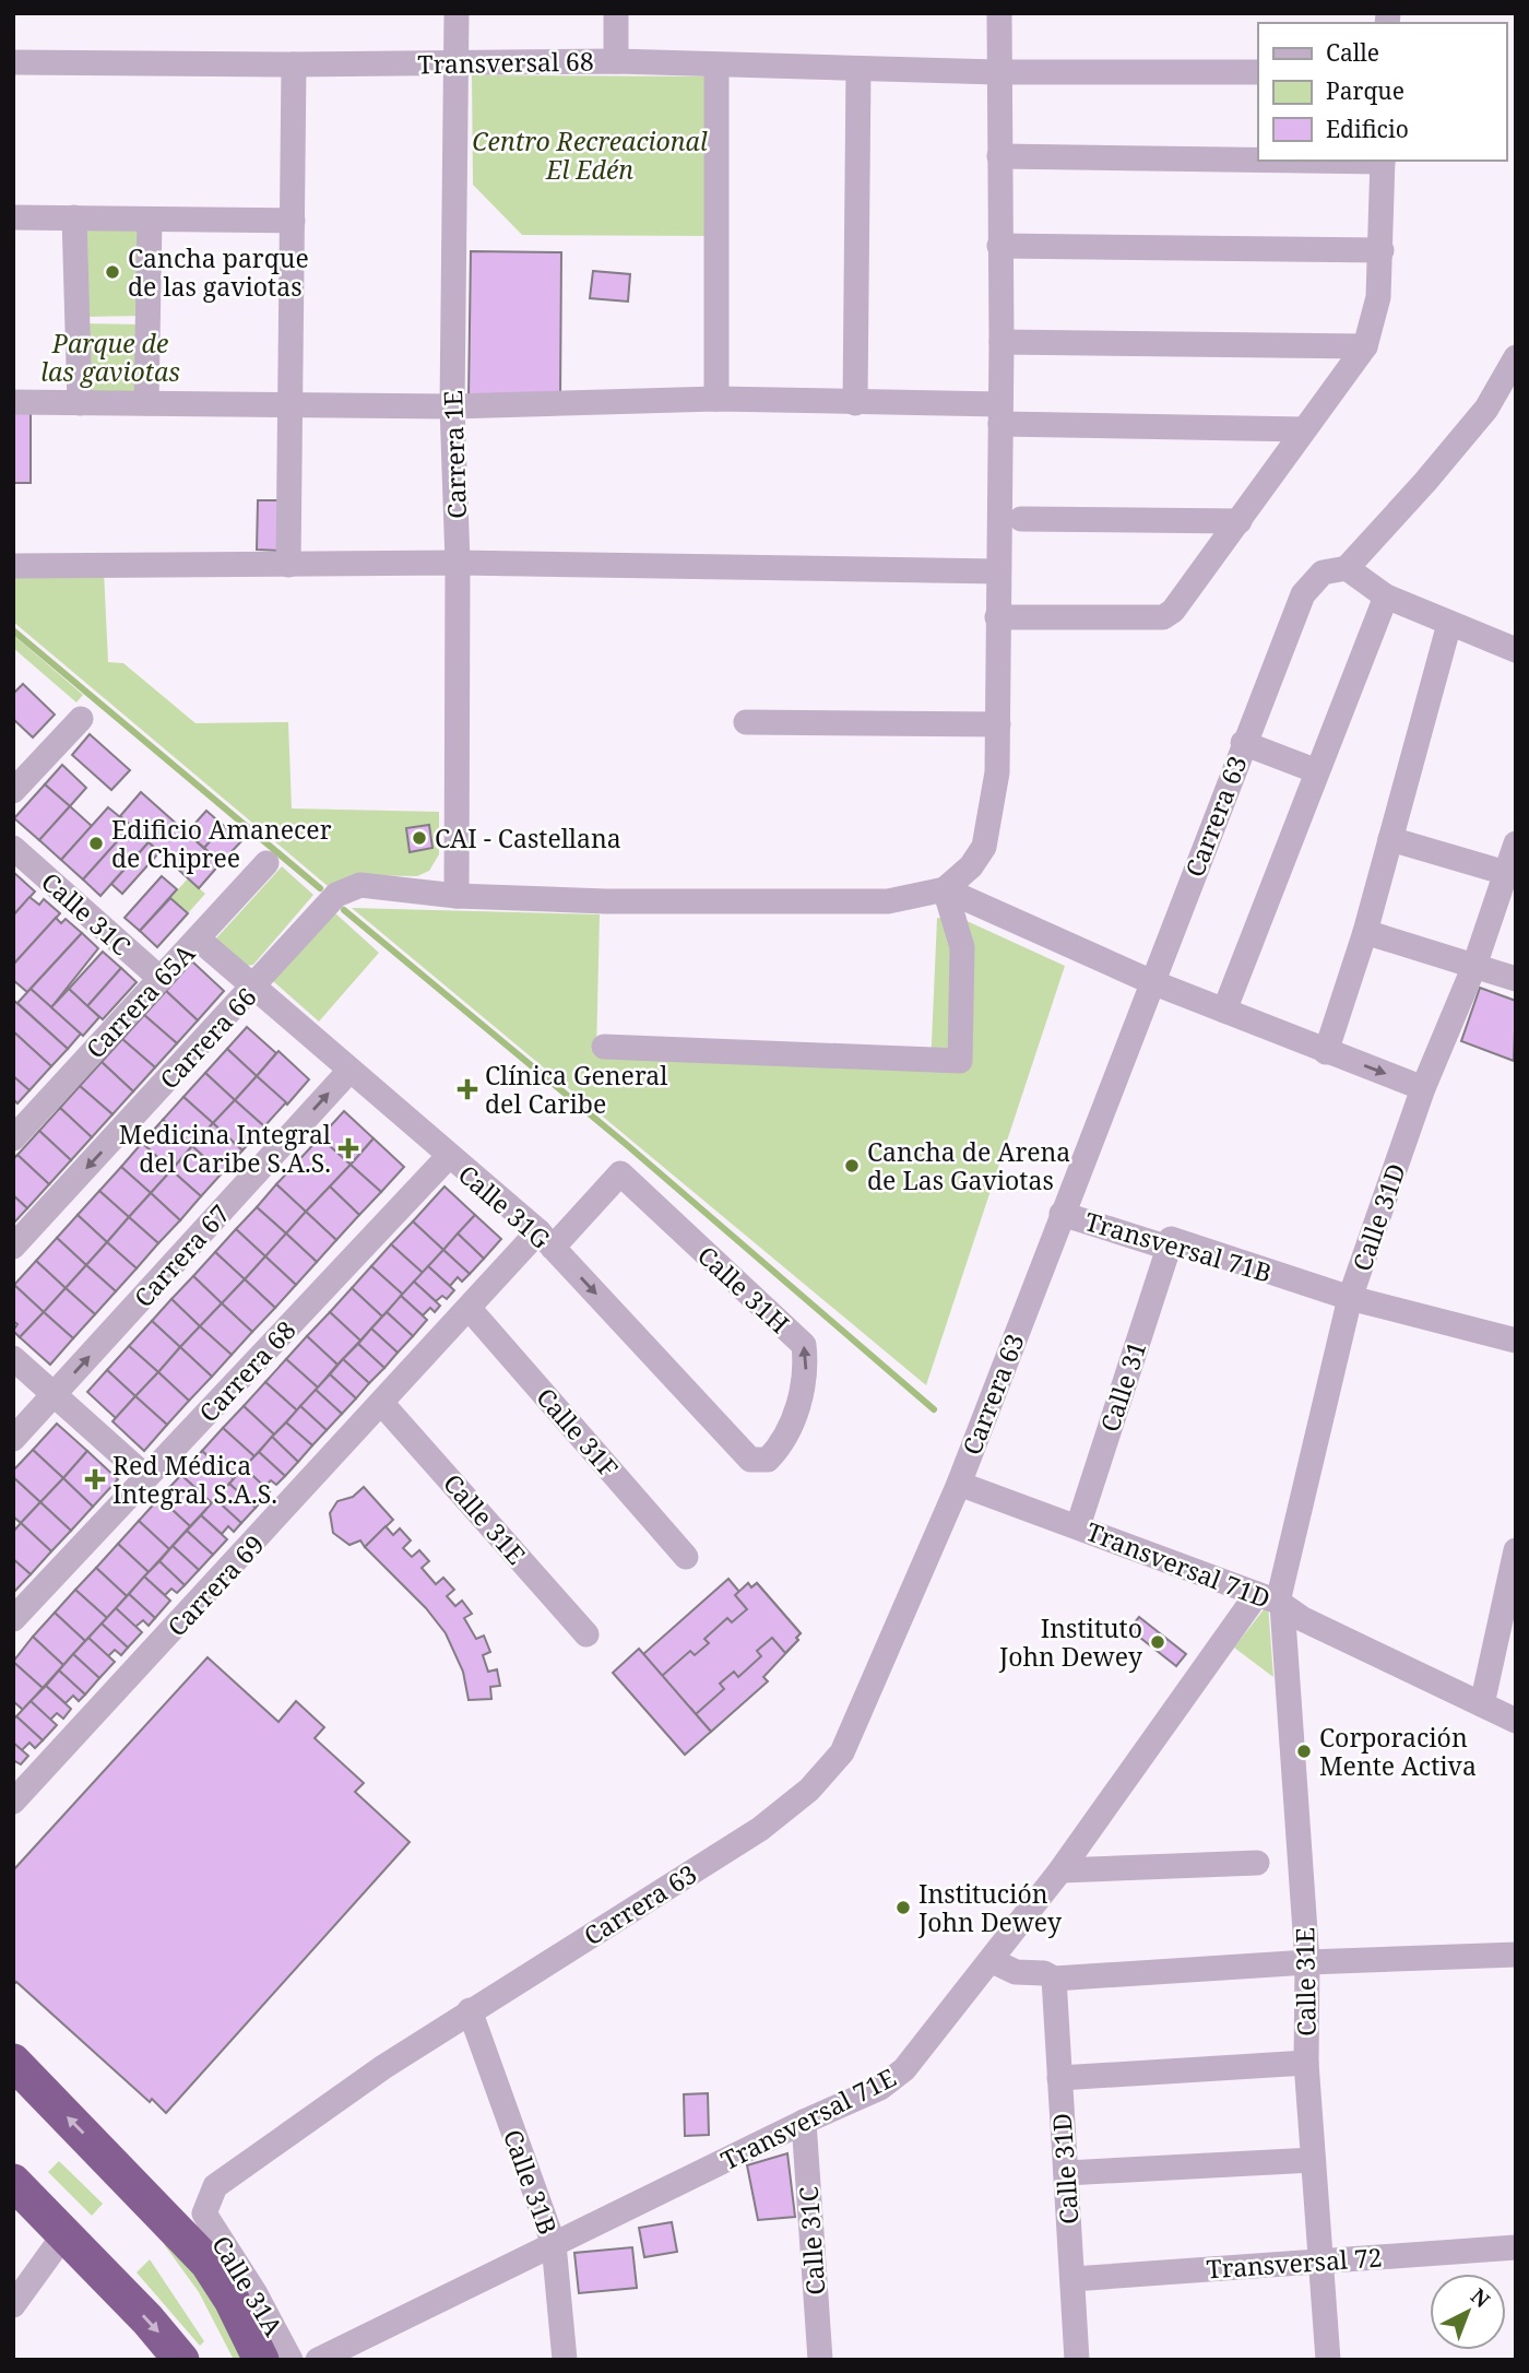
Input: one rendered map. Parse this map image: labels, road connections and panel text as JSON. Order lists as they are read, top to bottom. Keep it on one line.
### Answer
{"streets":{"street":["Transversal 68","Carrera 1E","Carrera 63","Calle 31C","Carrera 65A","Carrera 66","Calle 31G","Calle 31D","Transversal 71B","Carrera 67","Calle 31H","Carrera 68","Calle 31","Calle 31F","Calle 31E","Transversal 71D","Carrera 69","Transversal 71E","Calle 31B","Transversal 72","Calle 31A"]},"crossings":[["Transversal 68","Carrera 1E"],["Carrera 1E","Carrera 66"],["Carrera 63","Transversal 71B"],["Carrera 63","Transversal 71D"],["Carrera 63","Calle 31B"],["Carrera 63","Calle 31A"],["Calle 31C","Carrera 65A"],["Calle 31C","Transversal 71E"],["Carrera 65A","Calle 31G"],["Carrera 66","Calle 31G"],["Calle 31G","Carrera 67"],["Calle 31G","Calle 31H"],["Calle 31G","Carrera 68"],["Calle 31G","Carrera 69"],["Calle 31D","Transversal 71B"],["Calle 31D","Calle 31E"],["Calle 31D","Transversal 71D"],["Calle 31D","Transversal 72"],["Transversal 71B","Calle 31"],["Calle 31H","Carrera 69"],["Calle 31","Transversal 71D"],["Calle 31F","Carrera 69"],["Calle 31E","Transversal 71D"],["Calle 31E","Carrera 69"],["Calle 31E","Transversal 72"],["Transversal 71E","Calle 31B"]],"one_way":["Carrera 66","Calle 31G","Carrera 67","Calle 31H"],"parks":["Centro Recreacional El Edén","Parque de las gaviotas"],"places":{"other":["Cancha parque de las gaviotas","CAI - Castellana","Edificio Amanecer de Chipree","Cancha de Arena de Las Gaviotas","Instituto John Dewey","Corporación Mente Activa","Institución John Dewey"],"health":["Clínica General del Caribe","Medicina Integral del Caribe S.A.S.","Red Médica Integral S.A.S."]},"legend":["Calle","Parque","Edificio"],"north":"top right"}
